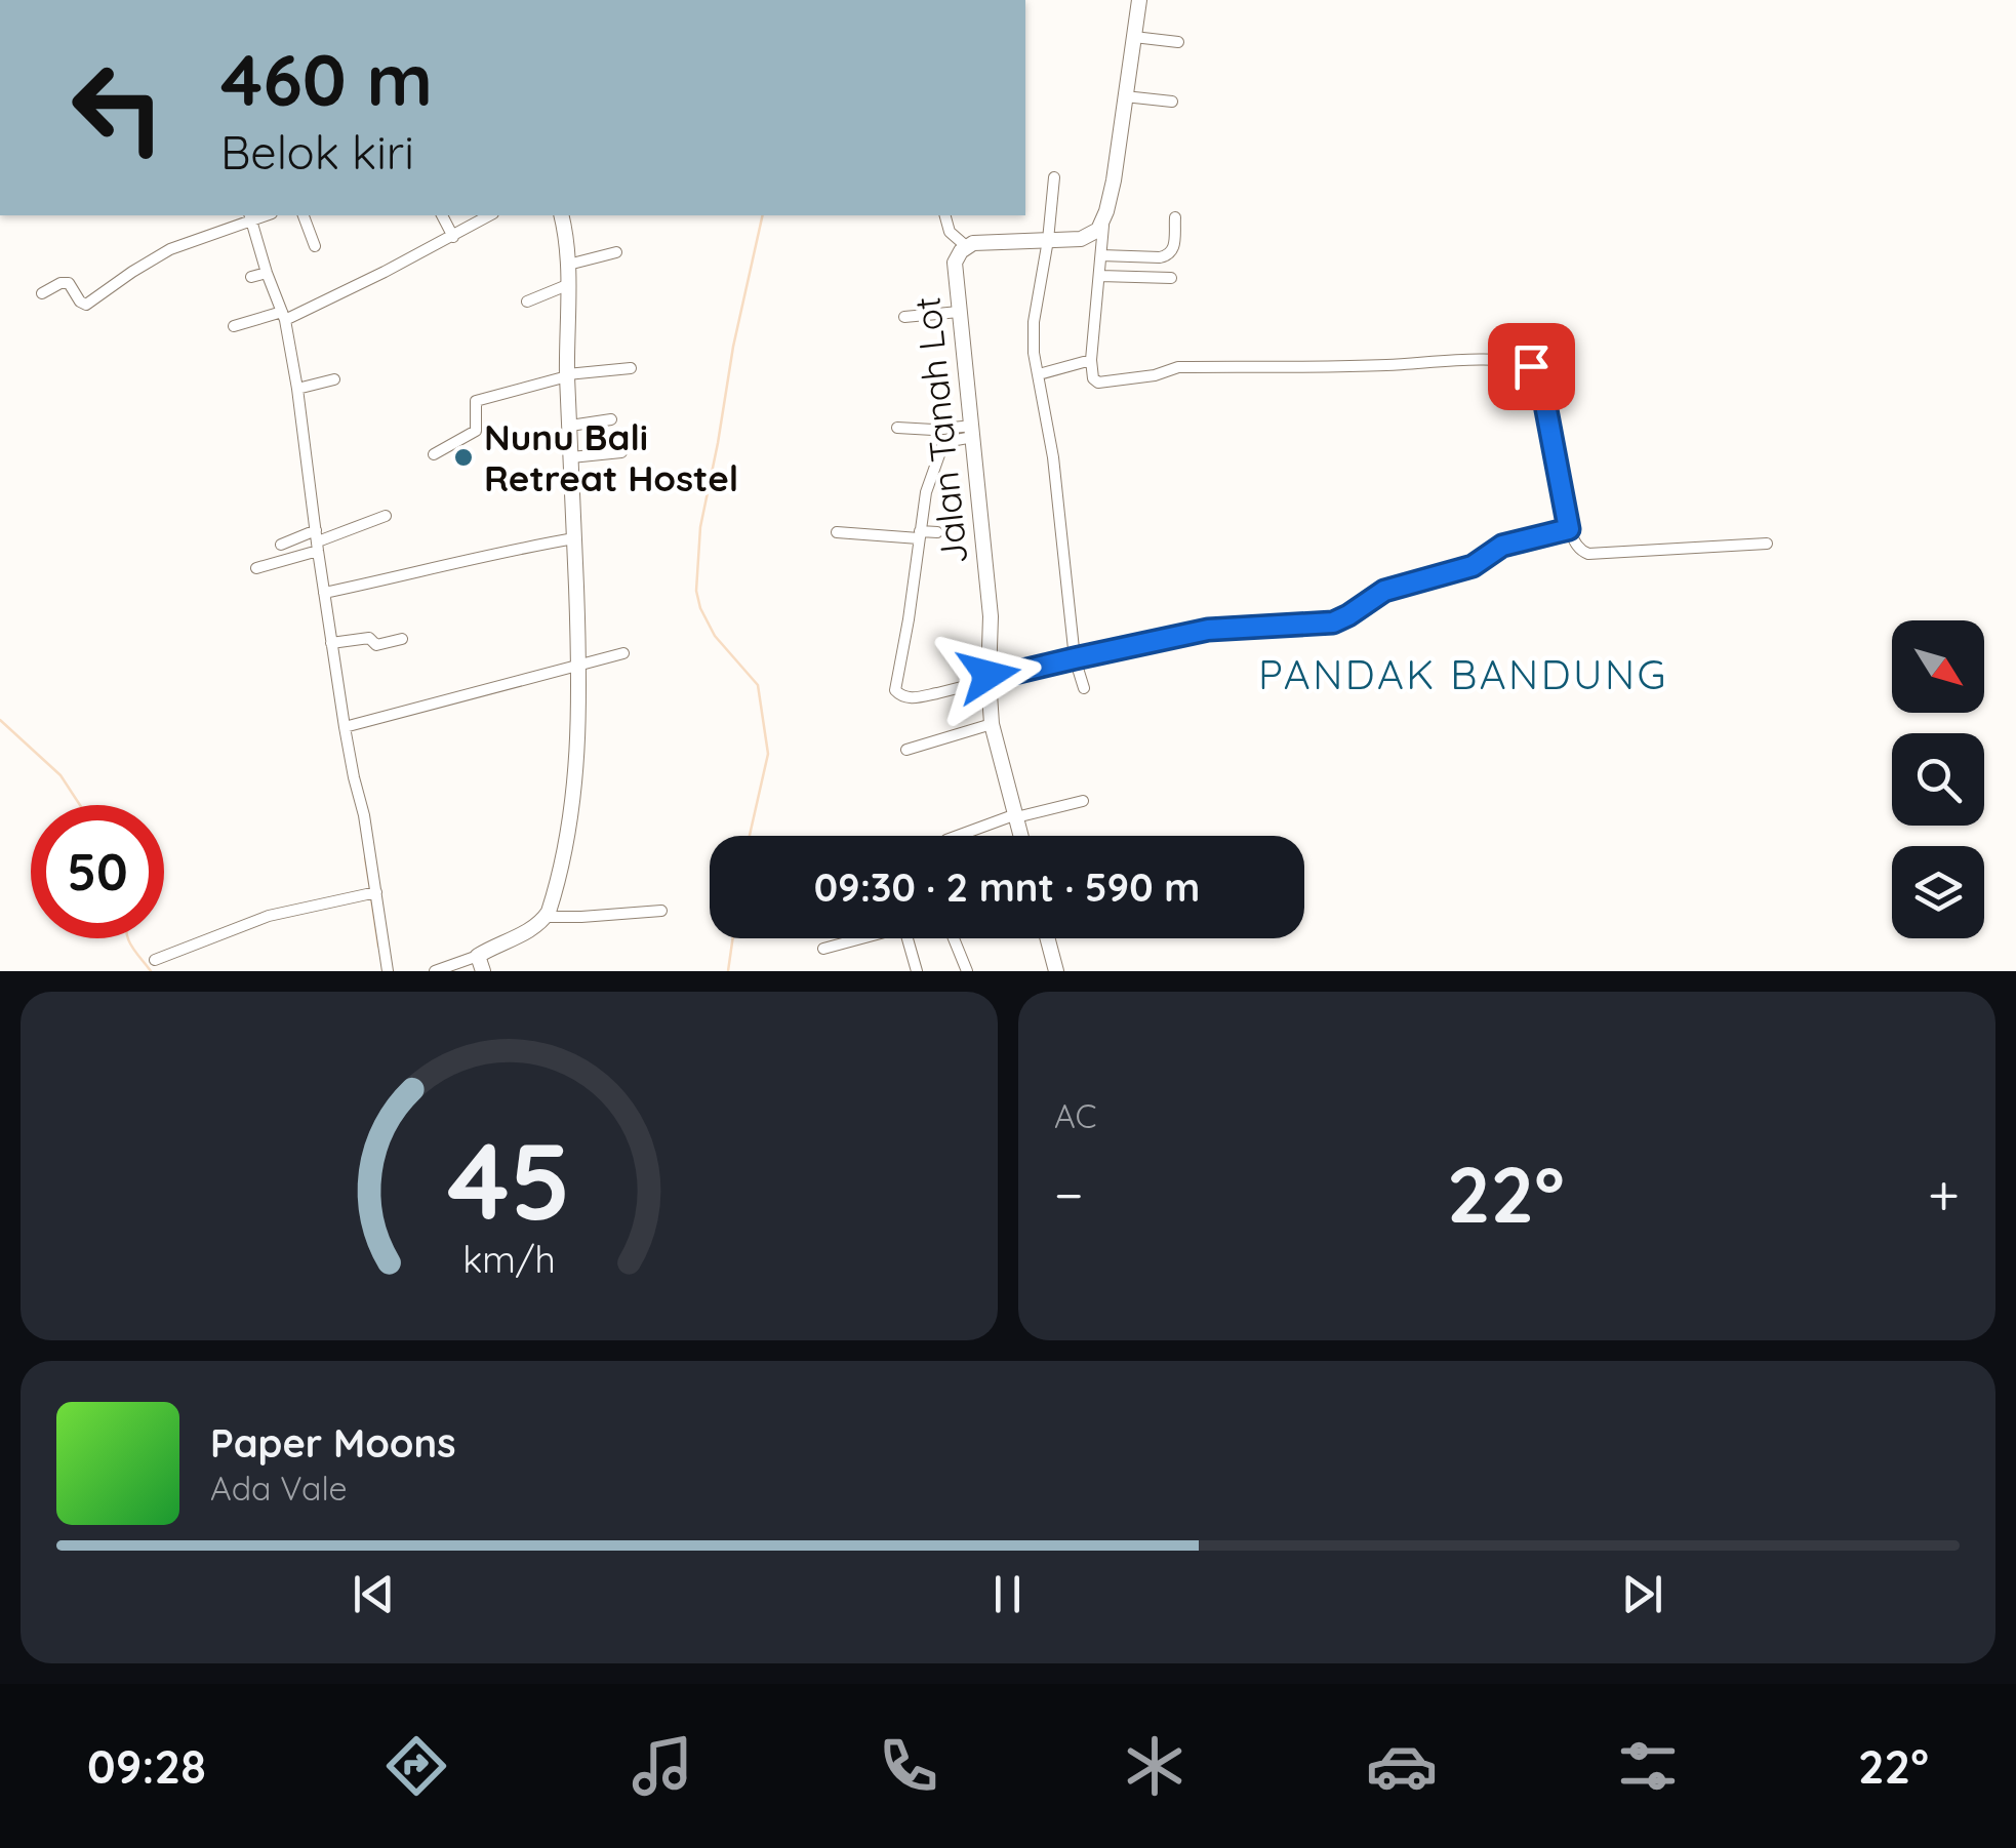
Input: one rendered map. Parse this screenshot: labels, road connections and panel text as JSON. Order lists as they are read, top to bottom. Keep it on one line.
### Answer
{"streets":{"main road":["Jalan Tanah Lot"]},"districts":["PANDAK BANDUNG"],"places":["Nunu Bali Retreat Hostel"],"north":"bottom right","page":{"turn":["460 m","Belok kiri"],"limit":"50","trip":"09:30 · 2 mnt · 590 m","tile":"AC","heat":["−","22°","+"],"song":["Paper Moons","Ada Vale"],"tabs":["09:28","22°"],"gauge":["45","km/h"]}}
